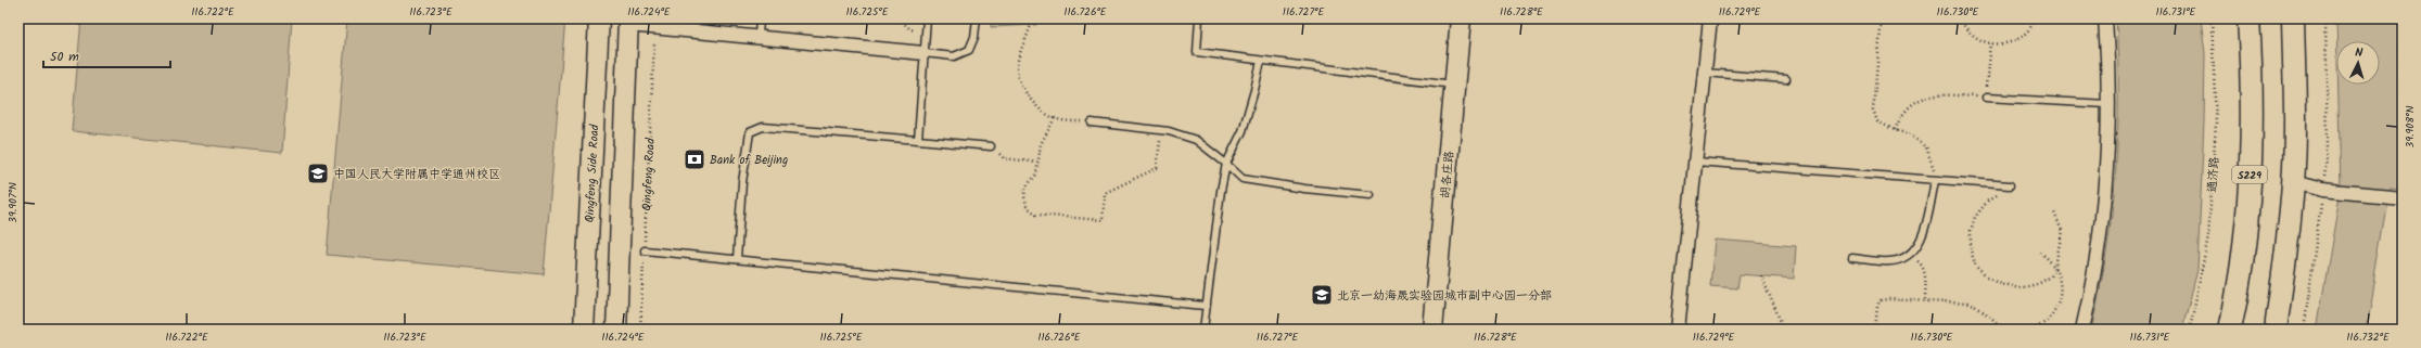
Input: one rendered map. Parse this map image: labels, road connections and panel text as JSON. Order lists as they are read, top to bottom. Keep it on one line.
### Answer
{"streets":{"main road":["S229"],"street":["Qingfeng Side Road","胡各庄路"],"path":["Qingfeng Road","通济路"]},"places":{"bank":["Bank of Beijing"],"school or university":["中国人民大学附属中学通州校区","北京一幼海晟实验园城市副中心园一分部"]},"scale_bar":"50 m","north":"top","coordinates":["116.722°E","116.723°E","116.724°E","116.725°E","116.726°E","116.727°E","116.728°E","116.729°E","116.730°E","116.731°E","39.908°N","39.907°N","116.732°E"]}
